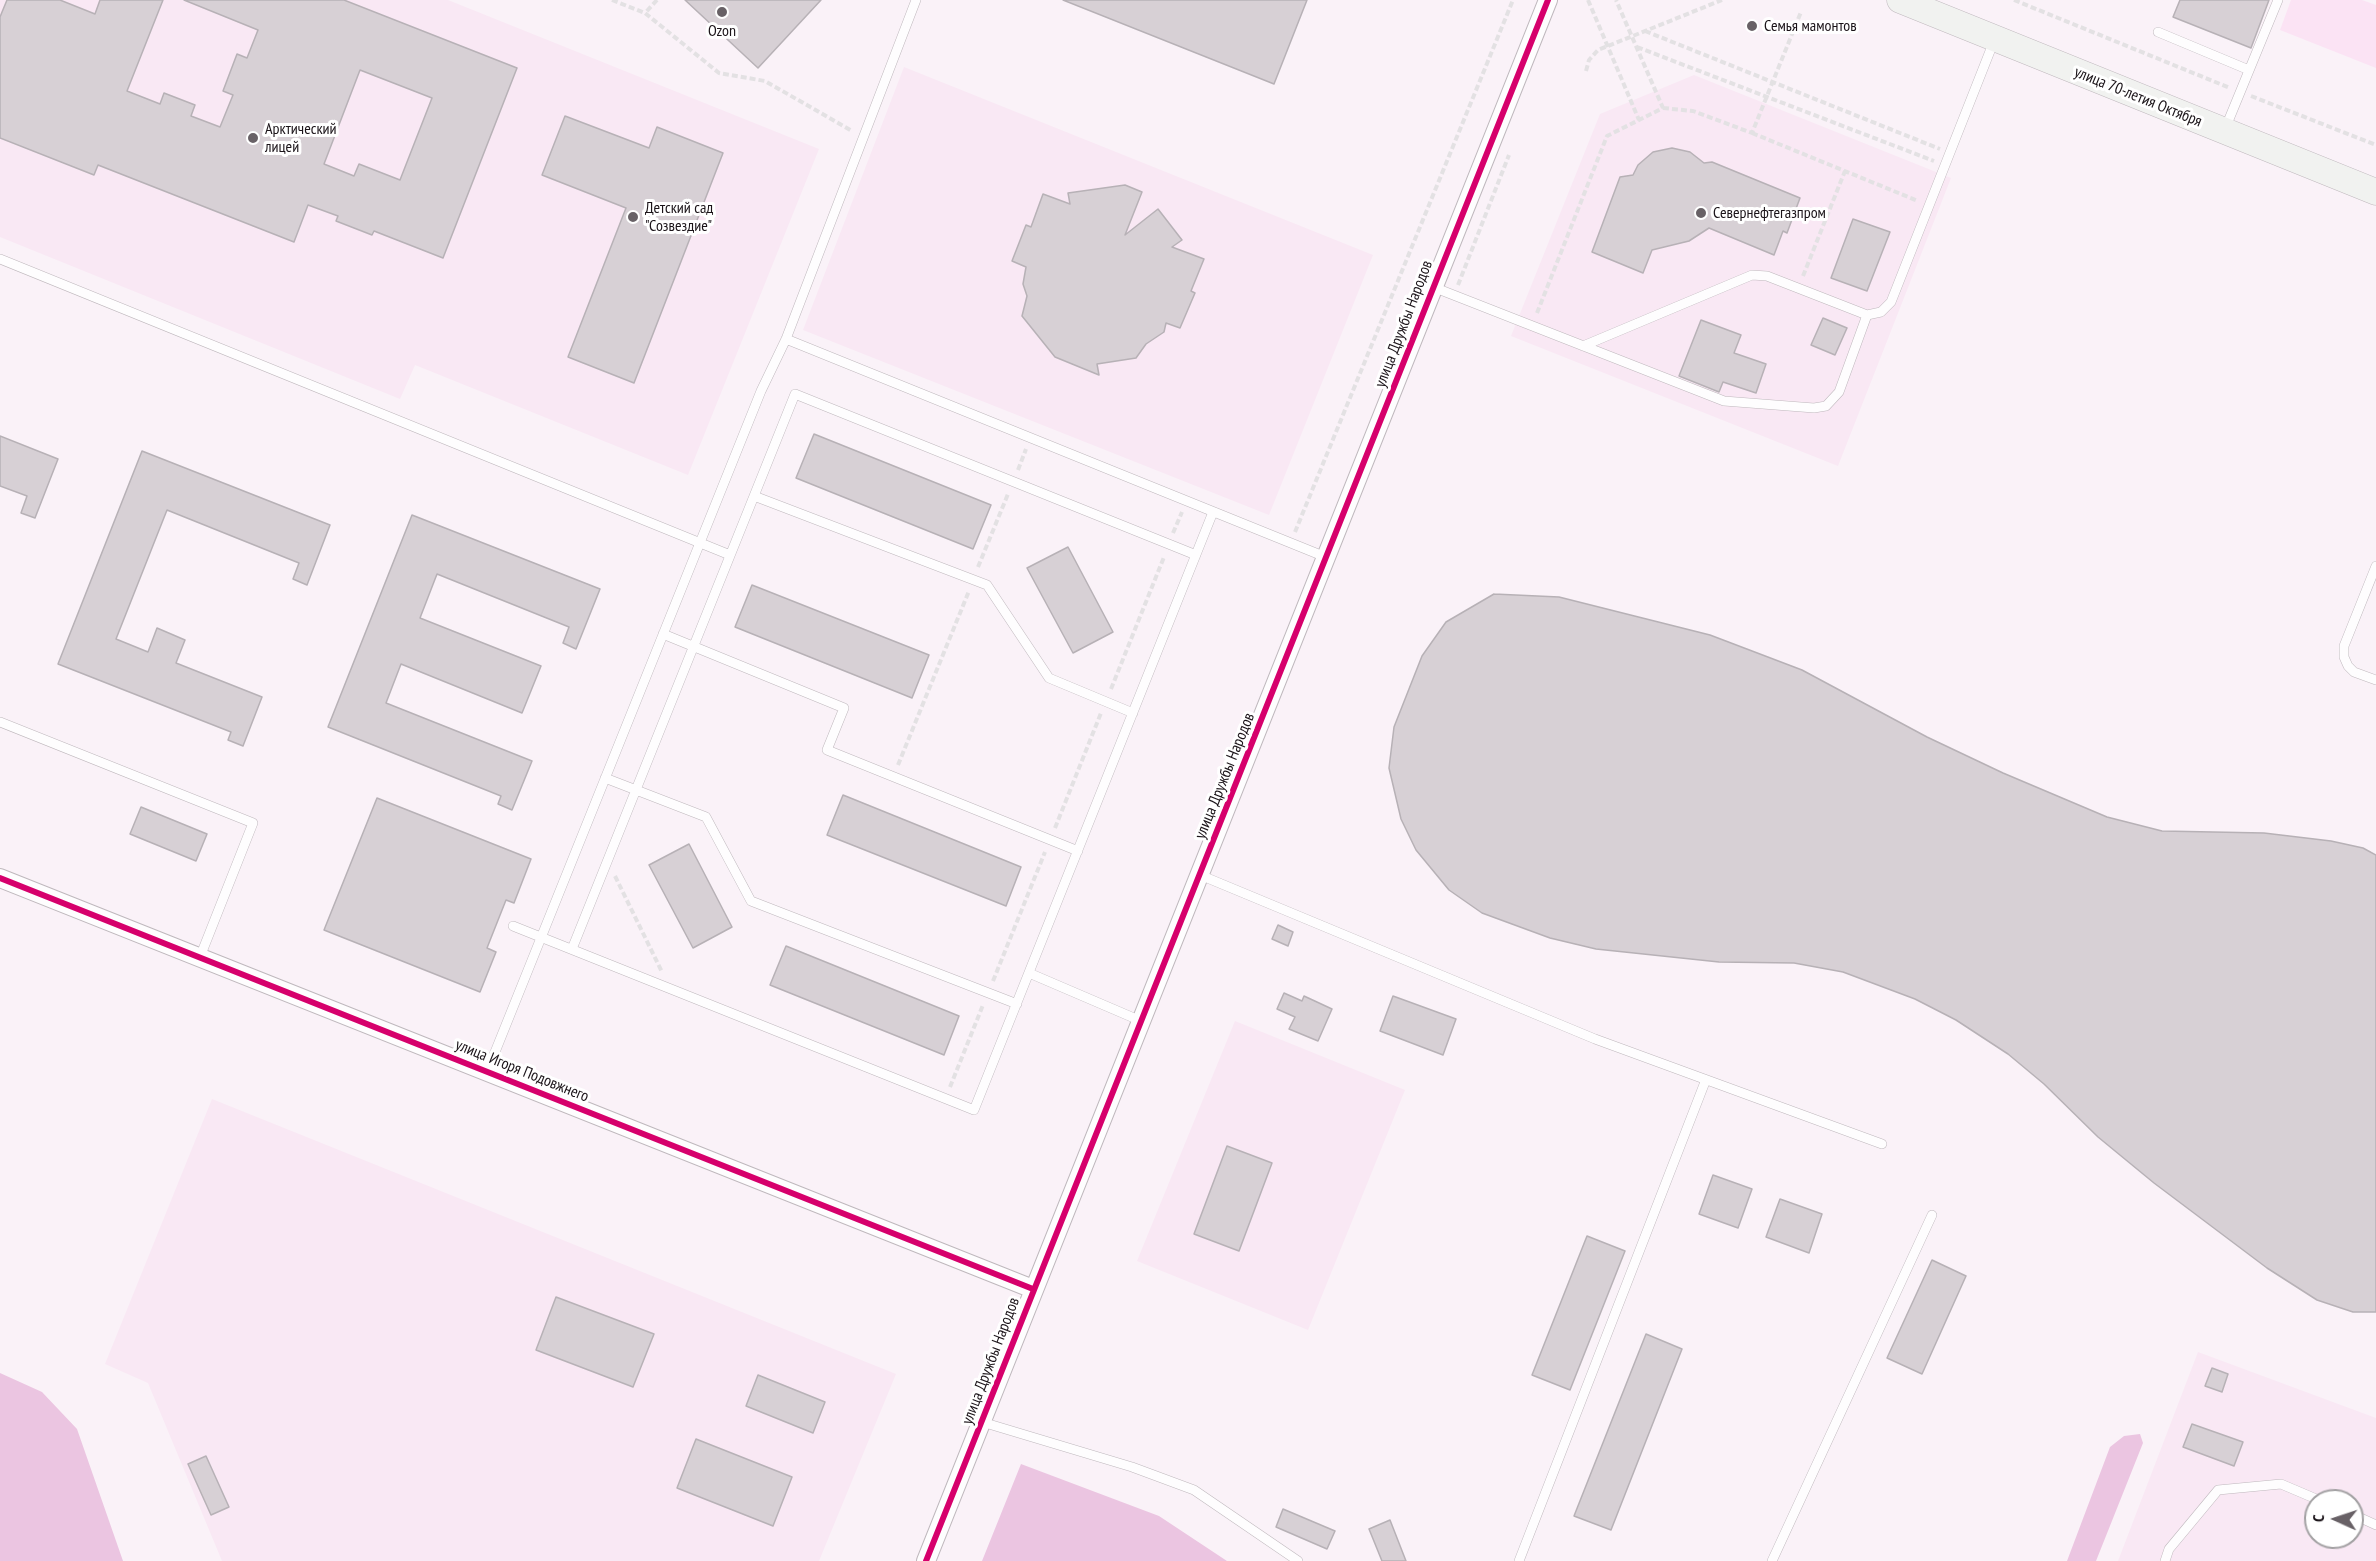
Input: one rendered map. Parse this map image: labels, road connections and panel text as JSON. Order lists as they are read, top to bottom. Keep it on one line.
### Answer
{"streets":{"main road":["улица 70-летия Октября"],"street":["улица Дружбы Народов","улица Игоря Подовжнего"]},"crossings":[["улица Дружбы Народов","улица Игоря Подовжнего"]],"places":["Ozon","Семья мамонтов","Арктический лицей","Севернефтегазпром","Детский сад \"Созвездие\""],"north":"left"}
